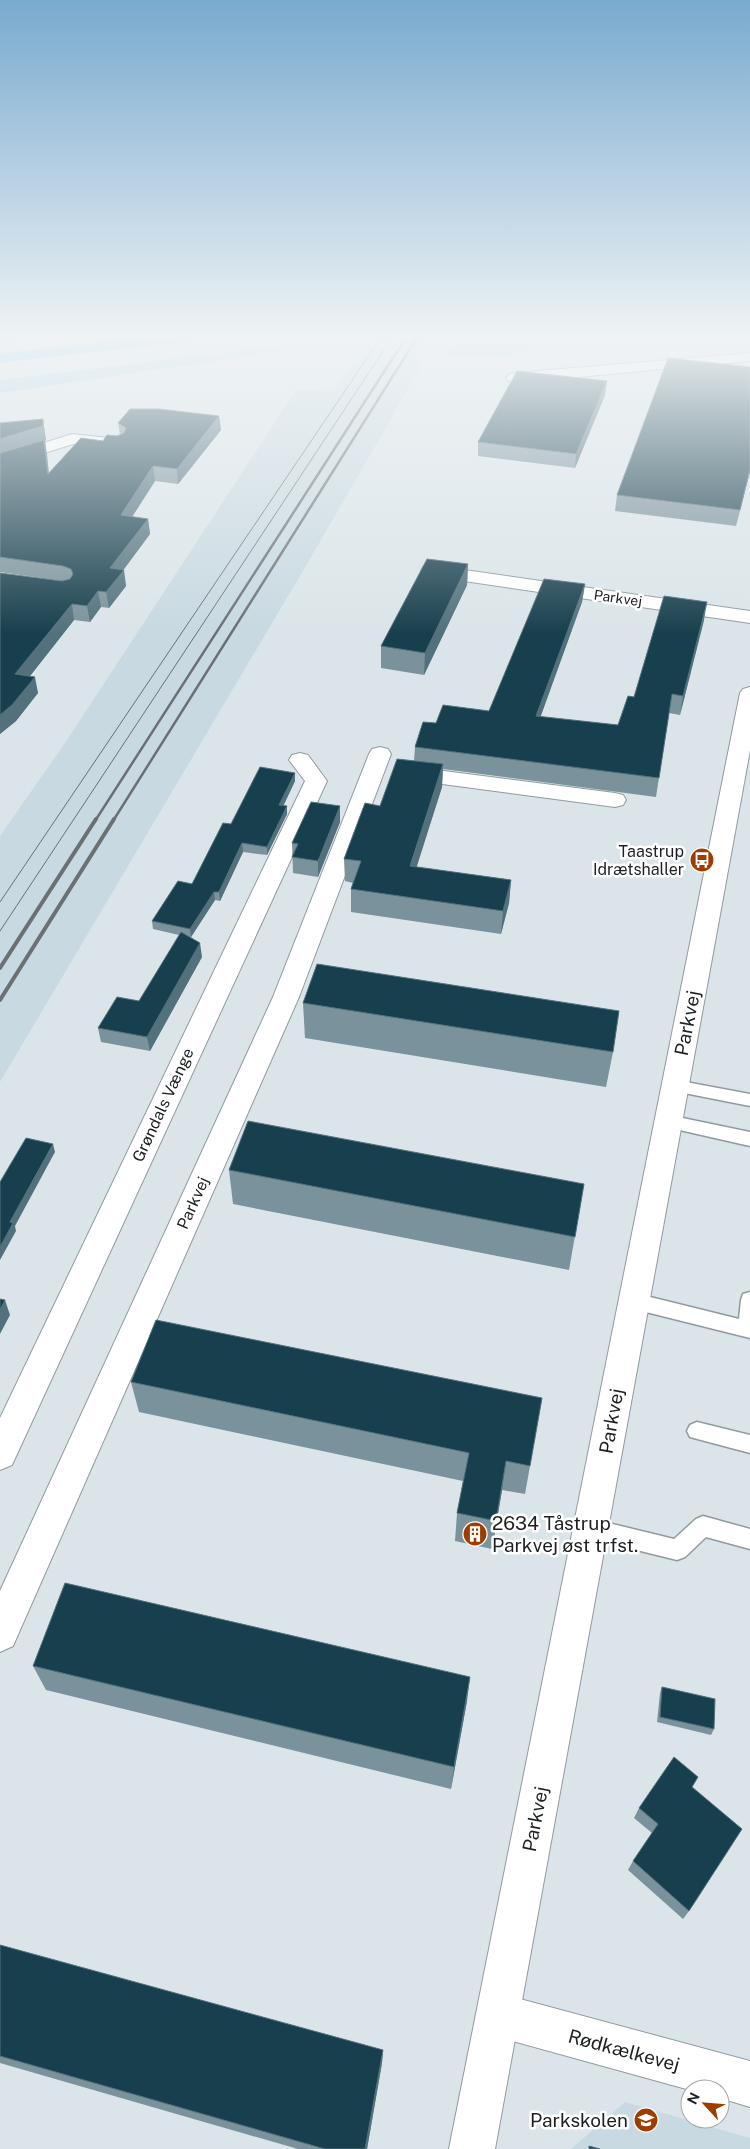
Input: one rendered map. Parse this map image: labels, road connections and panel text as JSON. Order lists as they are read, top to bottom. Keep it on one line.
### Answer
{"streets":{"street":["Parkvej","Grøndals Vænge","Rødkælkevej"]},"crossings":[["Parkvej","Rødkælkevej"]],"places":{"bus stop":["Taastrup Idrætshaller"],"building":["2634 Tåstrup Parkvej øst trfst."],"school or university":["Parkskolen"]},"north":"top left"}
